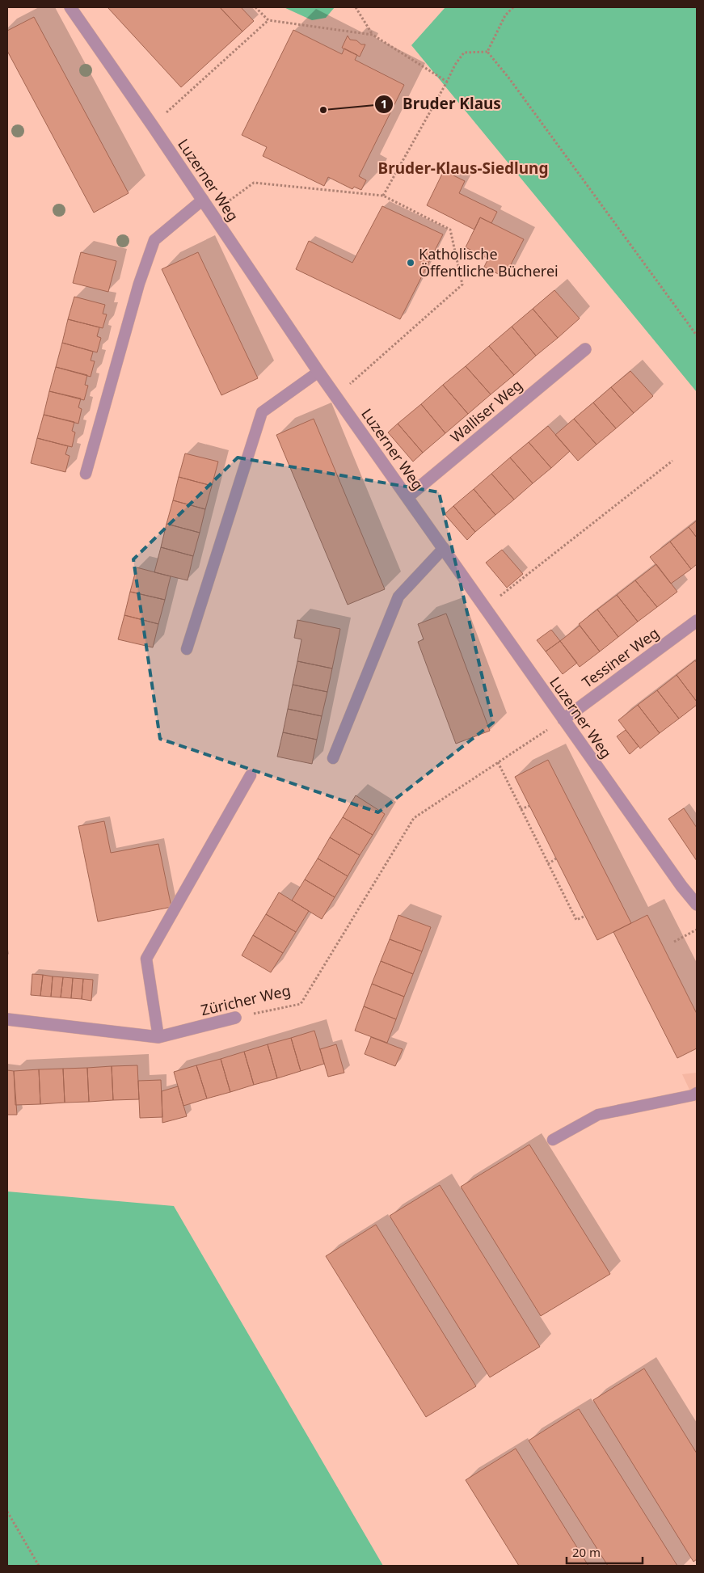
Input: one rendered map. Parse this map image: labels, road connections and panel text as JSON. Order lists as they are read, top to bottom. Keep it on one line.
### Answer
{"streets":{"street":["Luzerner Weg","Walliser Weg","Tessiner Weg","Züricher Weg"]},"crossings":[["Luzerner Weg","Walliser Weg"],["Luzerner Weg","Tessiner Weg"]],"districts":["Bruder-Klaus-Siedlung"],"places":["Bruder Klaus","Katholische Öffentliche Bücherei"],"scale_bar":"20 m"}
